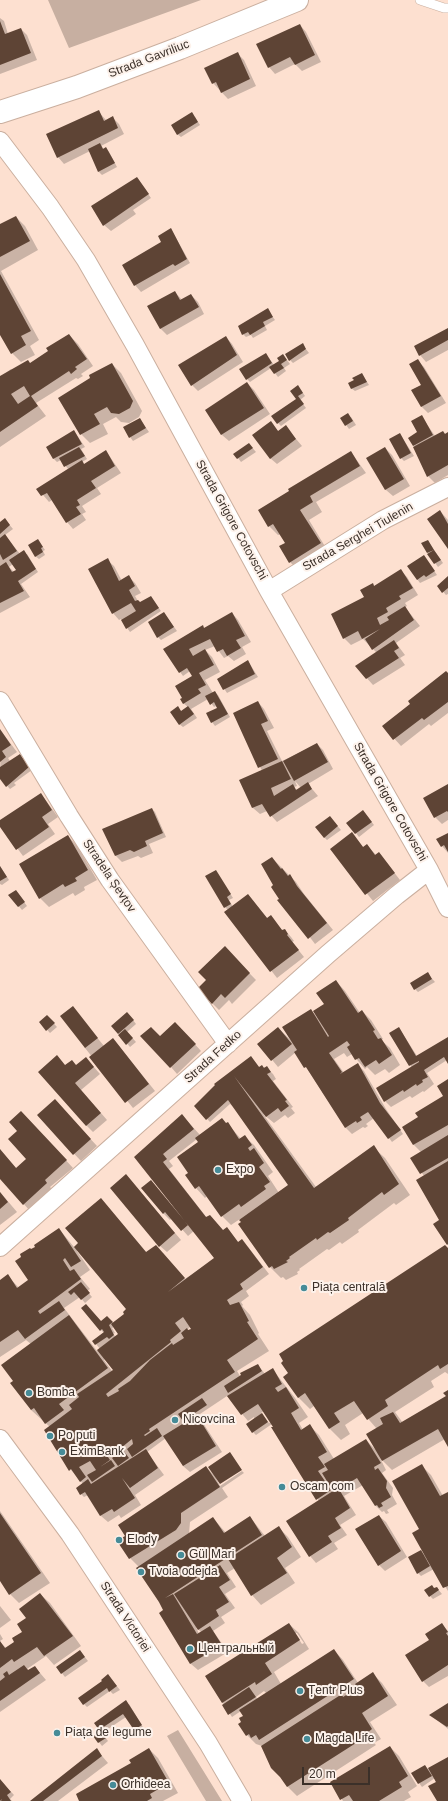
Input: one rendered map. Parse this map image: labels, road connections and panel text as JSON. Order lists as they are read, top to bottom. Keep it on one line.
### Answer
{"streets":{"street":["Strada Gavriliuc","Strada Grigore Cotovschi","Strada Serghei Tiulenin","Stradela Șevțov","Strada Fedko","Strada Victoriei"]},"crossings":[["Strada Grigore Cotovschi","Strada Serghei Tiulenin"],["Strada Grigore Cotovschi","Strada Fedko"],["Stradela Șevțov","Strada Fedko"]],"places":["Expo","Piața centrală","Bomba","Nicovcina","Po puti","EximBank","Oscam com","Elody","Gül Mari","Tvoia odejda","Центральный","Țentr Plus","Piața de legume","Magda Life","Orhideea"],"scale_bar":"20 m"}
